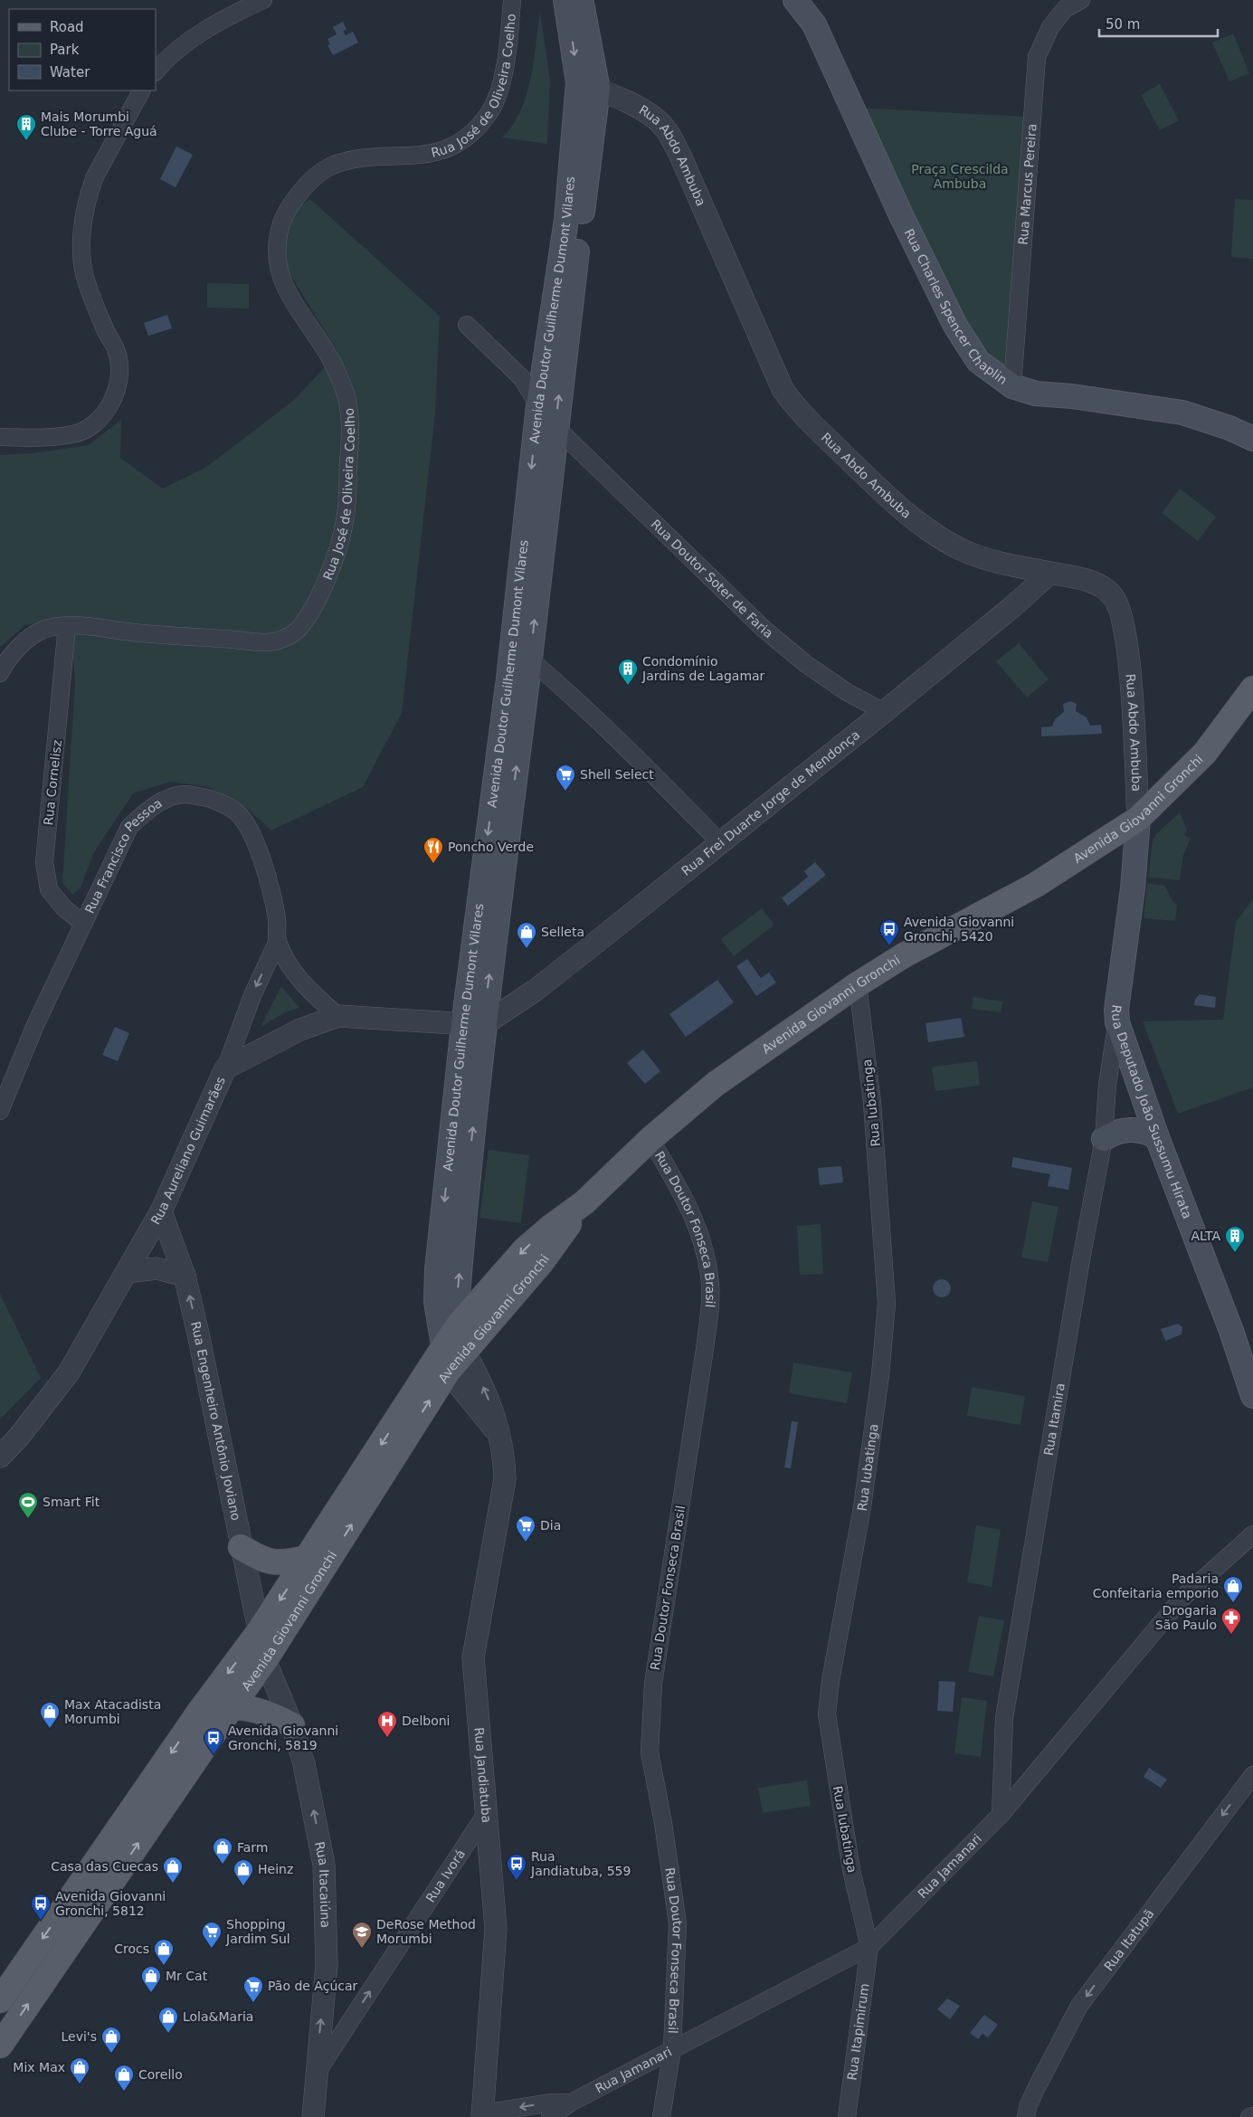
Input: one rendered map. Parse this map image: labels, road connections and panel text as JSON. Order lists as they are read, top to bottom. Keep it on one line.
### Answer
{"streets":{"main road":["Rua Charles Spencer Chaplin","Avenida Doutor Guilherme Dumont Vilares","Avenida Giovanni Gronchi","Rua Deputado João Sussumu Hirata"],"street":["Rua José de Oliveira Coelho","Rua Abdo Ambuba","Rua Marcus Pereira","Rua Doutor Soter de Faria","Rua Cornelisz","Rua Frei Duarte Jorge de Mendonça","Rua Francisco Pessoa","Rua Iubatinga","Rua Aureliano Guimarães","Rua Doutor Fonseca Brasil","Rua Itamira","Rua Engenheiro Antônio Joviano","Rua Jandiatuba","Rua Jamanari","Rua Ivorá","Rua Itacaiúna","Rua Itatupã","Rua Itapimirum"]},"crossings":[["Rua José de Oliveira Coelho","Rua Cornelisz"],["Rua Abdo Ambuba","Avenida Doutor Guilherme Dumont Vilares"],["Rua Abdo Ambuba","Rua Frei Duarte Jorge de Mendonça"],["Rua Abdo Ambuba","Avenida Giovanni Gronchi"],["Rua Abdo Ambuba","Rua Deputado João Sussumu Hirata"],["Rua Marcus Pereira","Rua Charles Spencer Chaplin"],["Avenida Doutor Guilherme Dumont Vilares","Rua Doutor Soter de Faria"],["Avenida Doutor Guilherme Dumont Vilares","Rua Frei Duarte Jorge de Mendonça"],["Avenida Doutor Guilherme Dumont Vilares","Avenida Giovanni Gronchi"],["Avenida Doutor Guilherme Dumont Vilares","Rua Aureliano Guimarães"],["Avenida Doutor Guilherme Dumont Vilares","Rua Jandiatuba"],["Rua Doutor Soter de Faria","Rua Frei Duarte Jorge de Mendonça"],["Rua Cornelisz","Rua Francisco Pessoa"],["Rua Frei Duarte Jorge de Mendonça","Rua Aureliano Guimarães"],["Avenida Giovanni Gronchi","Rua Iubatinga"],["Avenida Giovanni Gronchi","Rua Deputado João Sussumu Hirata"],["Avenida Giovanni Gronchi","Rua Doutor Fonseca Brasil"],["Avenida Giovanni Gronchi","Rua Engenheiro Antônio Joviano"],["Avenida Giovanni Gronchi","Rua Jandiatuba"],["Avenida Giovanni Gronchi","Rua Itacaiúna"],["Rua Francisco Pessoa","Rua Aureliano Guimarães"],["Rua Iubatinga","Rua Jamanari"],["Rua Iubatinga","Rua Itapimirum"],["Rua Deputado João Sussumu Hirata","Rua Itamira"],["Rua Aureliano Guimarães","Rua Engenheiro Antônio Joviano"],["Rua Doutor Fonseca Brasil","Rua Jamanari"],["Rua Itamira","Rua Jamanari"],["Rua Engenheiro Antônio Joviano","Rua Itacaiúna"],["Rua Jandiatuba","Rua Jamanari"],["Rua Jandiatuba","Rua Ivorá"],["Rua Jamanari","Rua Itapimirum"],["Rua Ivorá","Rua Itacaiúna"]],"one_way":["Rua Engenheiro Antônio Joviano","Rua Ivorá","Rua Itacaiúna","Rua Itatupã"],"parks":["Praça Crescilda Ambuba"],"places":{"building":["Mais Morumbi Clube - Torre Aguá","Condomínio Jardins de Lagamar","ALTA"],"supermarket":["Shell Select","Dia","Shopping Jardim Sul","Pão de Açúcar"],"restaurant":["Poncho Verde"],"bus stop":["Avenida Giovanni Gronchi, 5420","Avenida Giovanni Gronchi, 5819","Rua Jandiatuba, 559","Avenida Giovanni Gronchi, 5812"],"shop":["Selleta","Padaria Confeitaria emporio","Max Atacadista Morumbi","Farm","Casa das Cuecas","Heinz","Crocs","Mr Cat","Lola&Maria","Levi's","Mix Max","Corello"],"sports":["Smart Fit"],"pharmacy":["Drogaria São Paulo"],"hospital":["Delboni"],"school or university":["DeRose Method Morumbi"]},"legend":["Road","Park","Water"],"scale_bar":"50 m"}
